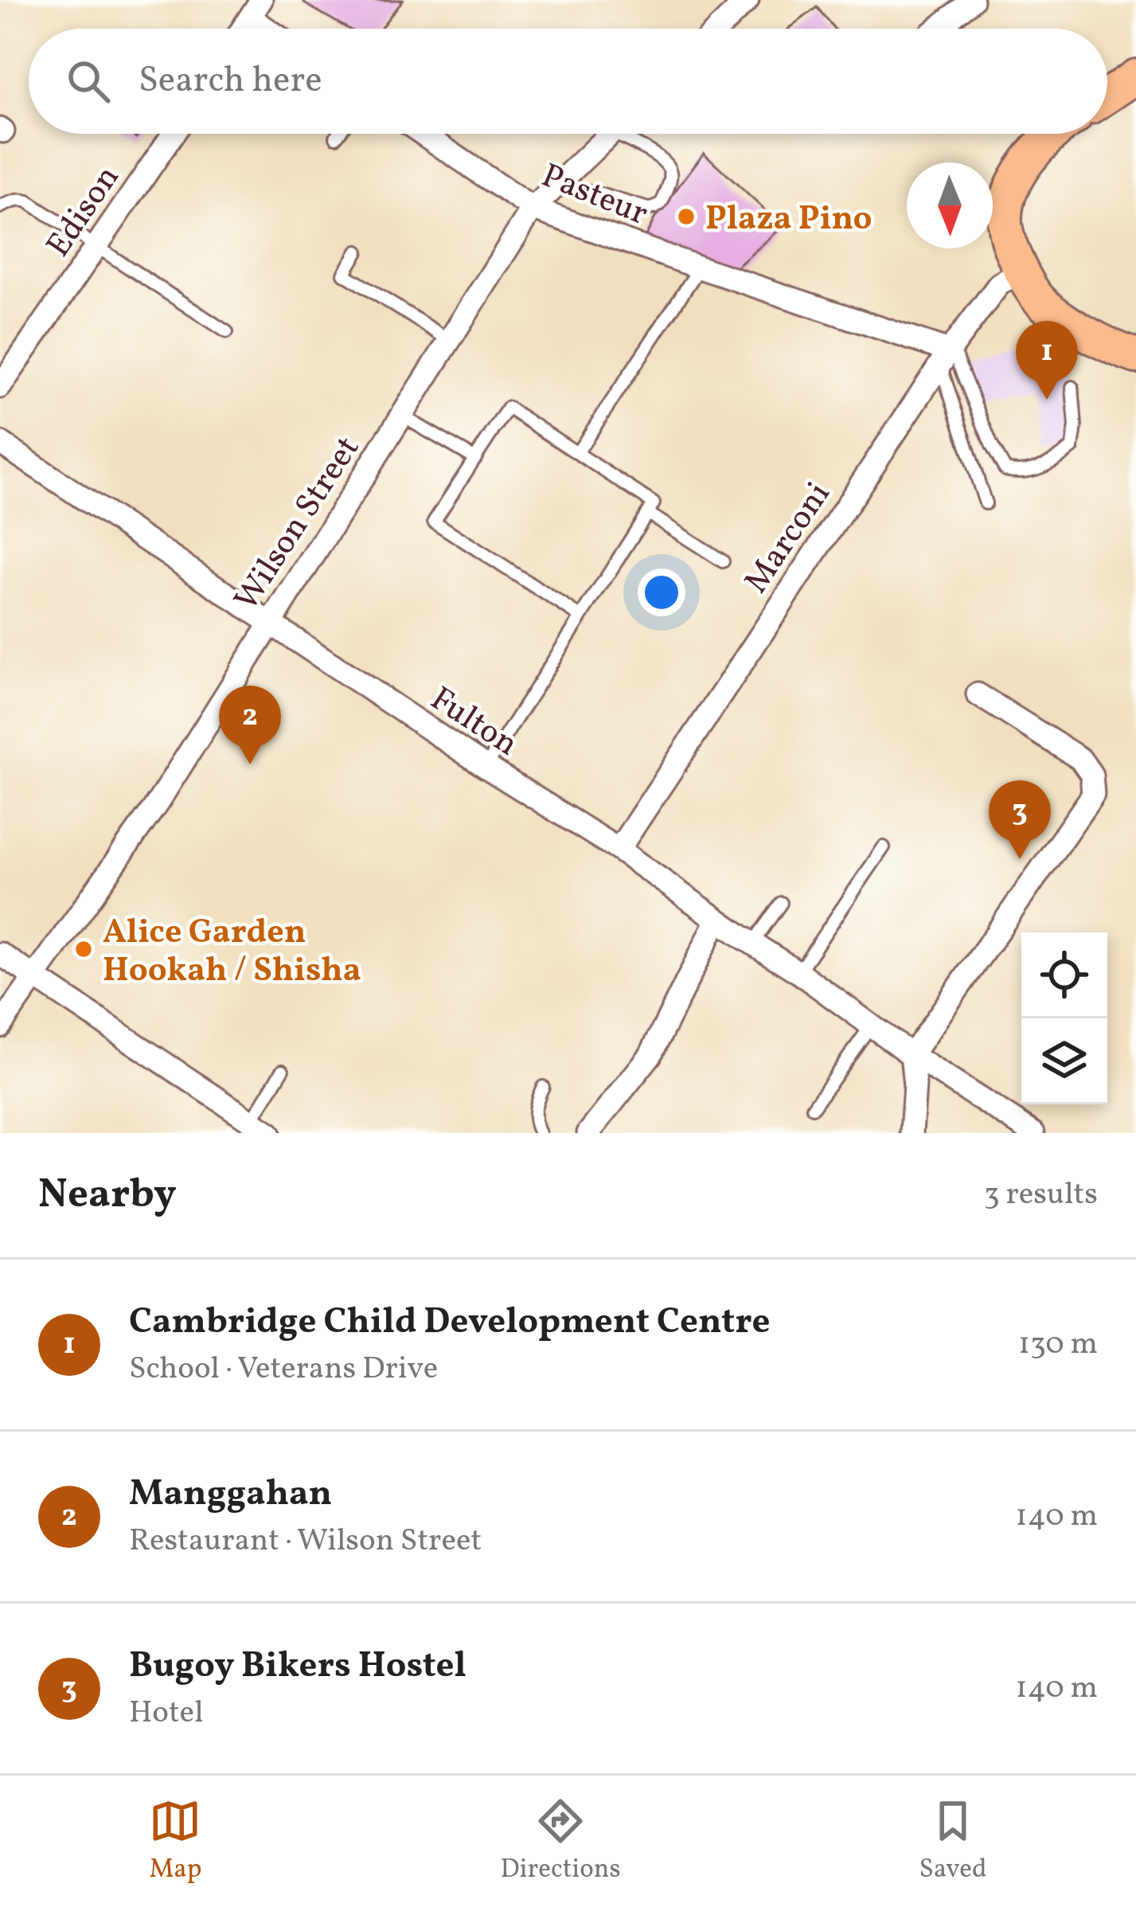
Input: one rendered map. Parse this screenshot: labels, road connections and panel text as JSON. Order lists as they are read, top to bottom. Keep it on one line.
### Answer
{"streets":{"street":["Pasteur","Edison","Wilson Street","Marconi","Fulton"]},"crossings":[["Pasteur","Wilson Street"],["Pasteur","Marconi"],["Wilson Street","Fulton"],["Marconi","Fulton"]],"places":["Plaza Pino","Alice Garden Hookah / Shisha"],"north":"bottom","page":{"search":"Search here","pins":["1","2","3"],"heading":["Nearby","3 results"],"list":[{"mark":"1","name":"Cambridge Child Development Centre","note":"School · Veterans Drive","value":"130 m"},{"mark":"2","name":"Manggahan","note":"Restaurant · Wilson Street","value":"140 m"},{"mark":"3","name":"Bugoy Bikers Hostel","note":"Hotel","value":"140 m"}],"nav":["Map","Directions","Saved"]}}
